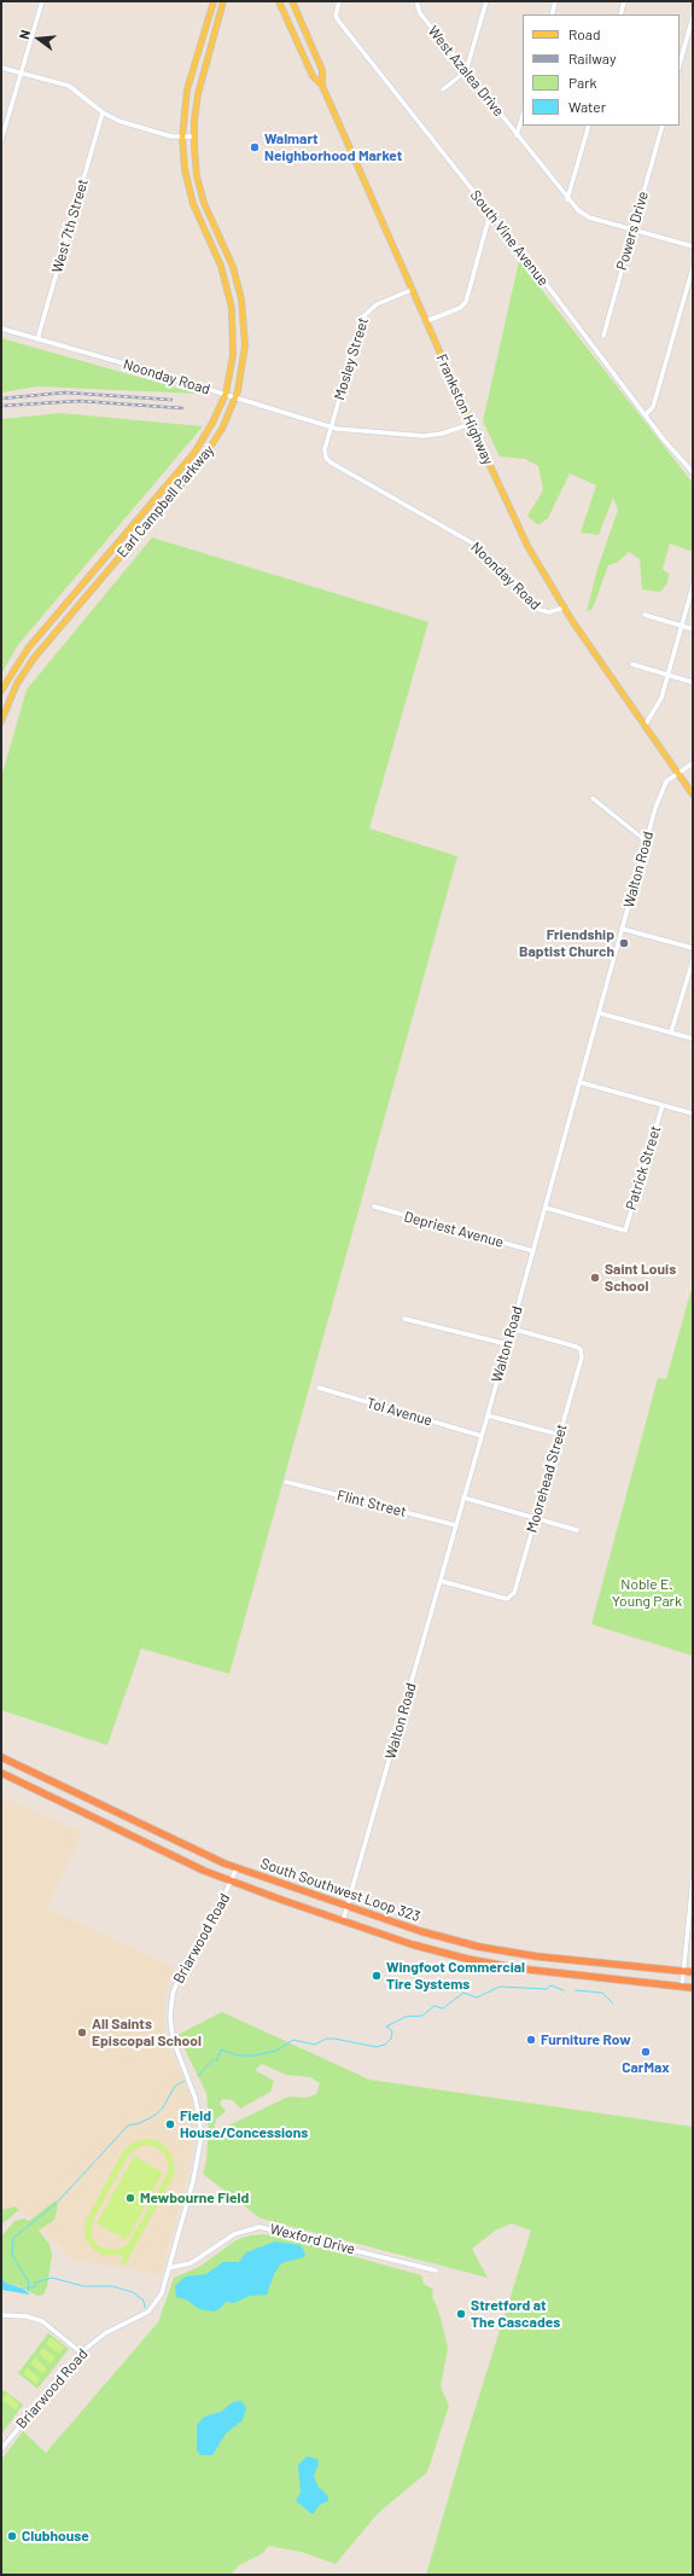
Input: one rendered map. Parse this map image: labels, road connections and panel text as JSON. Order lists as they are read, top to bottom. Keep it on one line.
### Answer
{"streets":{"highway":["South Southwest Loop 323"],"main road":["Frankston Highway","Earl Campbell Parkway"],"street":["West Azalea Drive","West 7th Street","Powers Drive","South Vine Avenue","Mosley Street","Noonday Road","Walton Road","Patrick Street","Depriest Avenue","Tol Avenue","Moorehead Street","Flint Street","Briarwood Road","Wexford Drive"]},"crossings":[["West Azalea Drive","Powers Drive"],["West 7th Street","Noonday Road"],["Mosley Street","Noonday Road"],["Mosley Street","Frankston Highway"],["Noonday Road","Frankston Highway"],["Noonday Road","Earl Campbell Parkway"],["Frankston Highway","Walton Road"],["Walton Road","Patrick Street"],["Walton Road","Depriest Avenue"],["Walton Road","Tol Avenue"],["Walton Road","Moorehead Street"],["Walton Road","Flint Street"],["Walton Road","South Southwest Loop 323"],["South Southwest Loop 323","Briarwood Road"],["Briarwood Road","Wexford Drive"]],"parks":["Noble E. Young Park"],"places":["Walmart Neighborhood Market","Friendship Baptist Church","Saint Louis School","Wingfoot Commercial Tire Systems","All Saints Episcopal School","Furniture Row","CarMax","Field House/Concessions","Mewbourne Field","Stretford at The Cascades","Clubhouse"],"legend":["Road","Railway","Park","Water"],"north":"left"}
